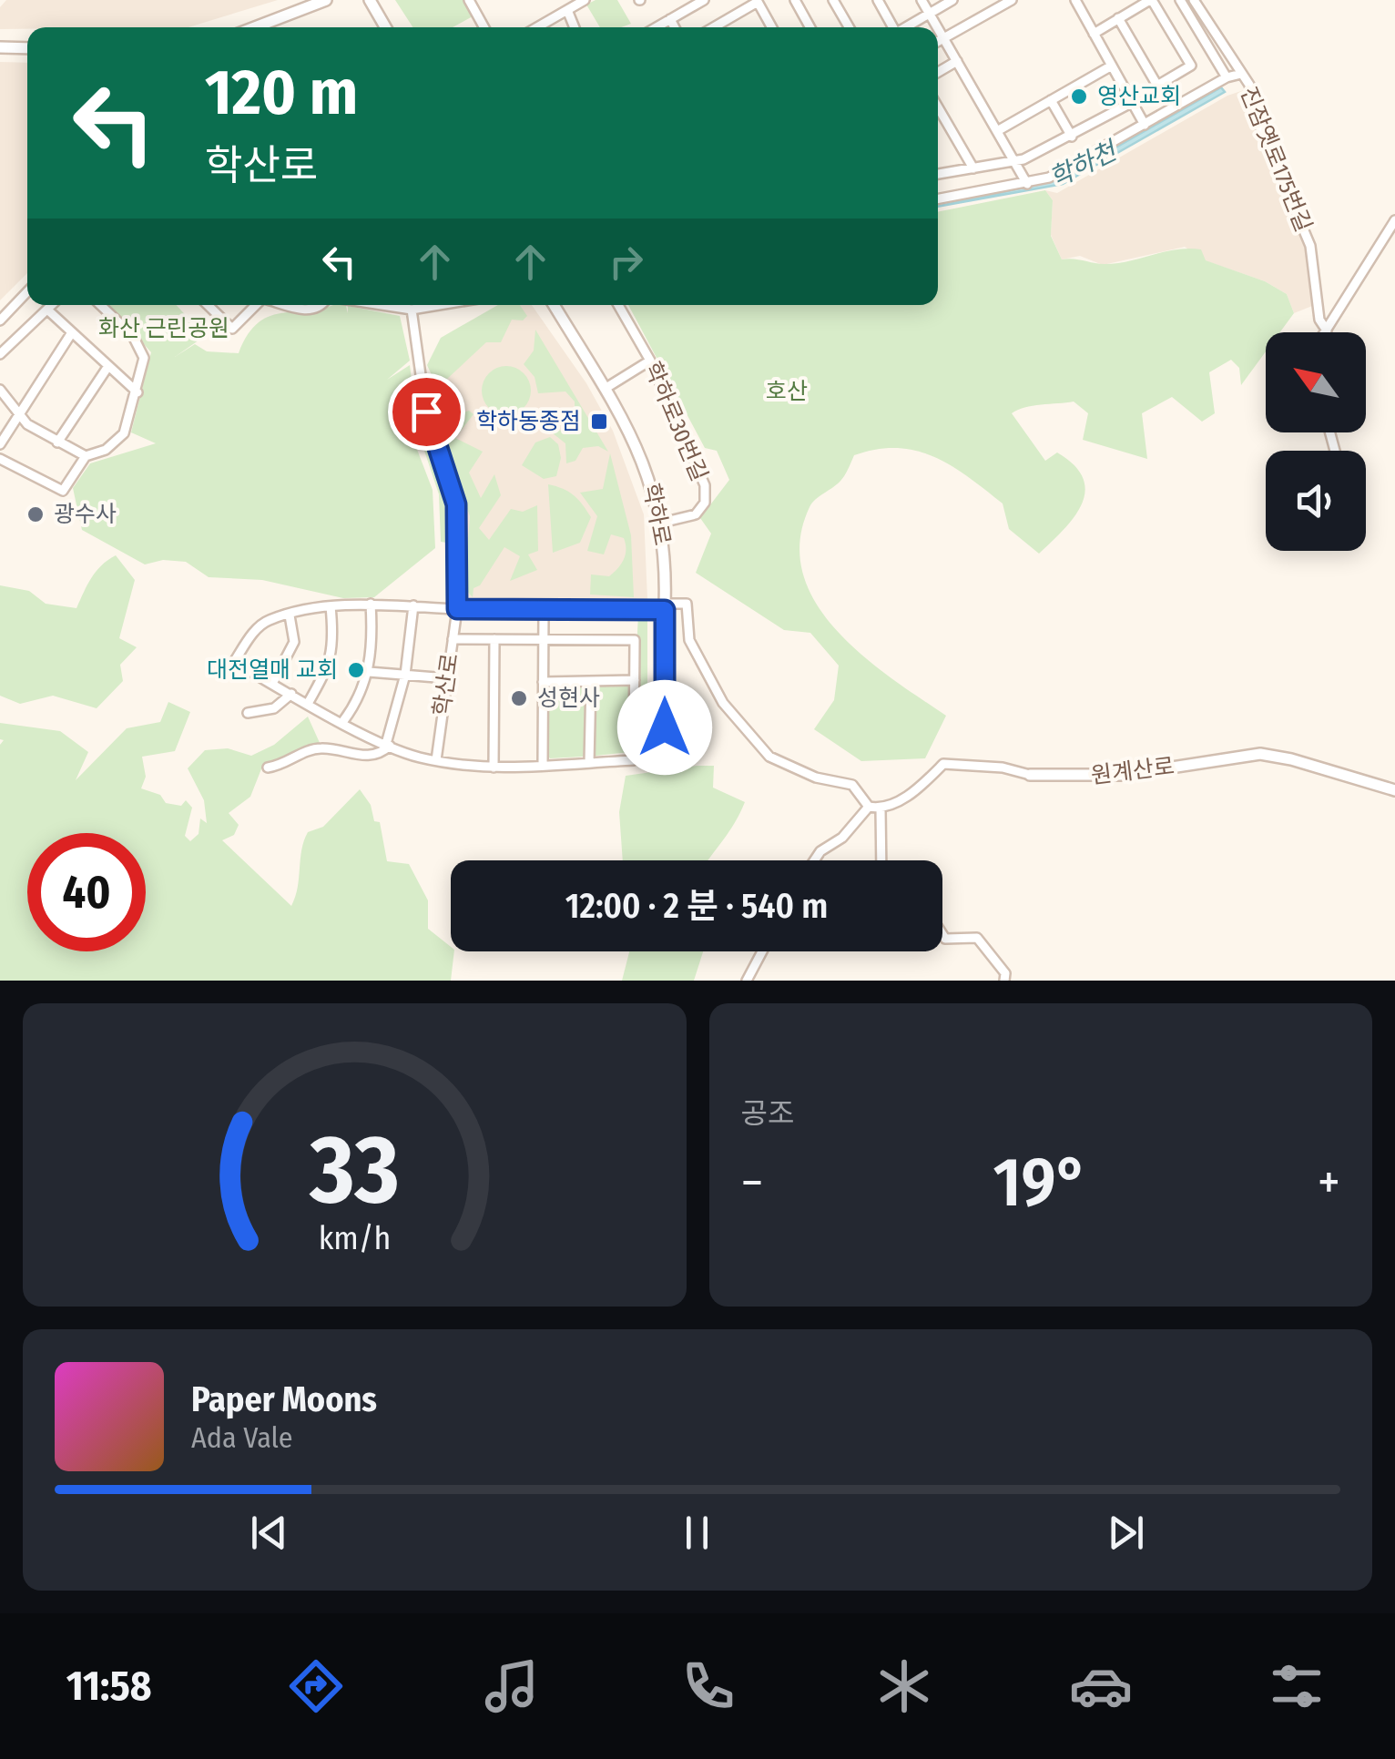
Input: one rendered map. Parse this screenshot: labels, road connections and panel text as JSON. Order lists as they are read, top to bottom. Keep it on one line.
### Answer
{"streets":{"street":["진잠옛로175번길","학하로30번길","학하로","학산로","원계산로"]},"crossings":[["학하로30번길","학하로"]],"water":["학하천"],"parks":["화산 근린공원","호산"],"places":{"other":["영산교회","광수사","대전열매 교회","성현사"],"transit":["학하동종점"]},"north":"top left","page":{"turn":["120 m","학산로"],"limit":"40","trip":"12:00 · 2 분 · 540 m","tile":"공조","heat":["−","19°","+"],"song":["Paper Moons","Ada Vale"],"tabs":"11:58","gauge":["33","km/h"]}}
